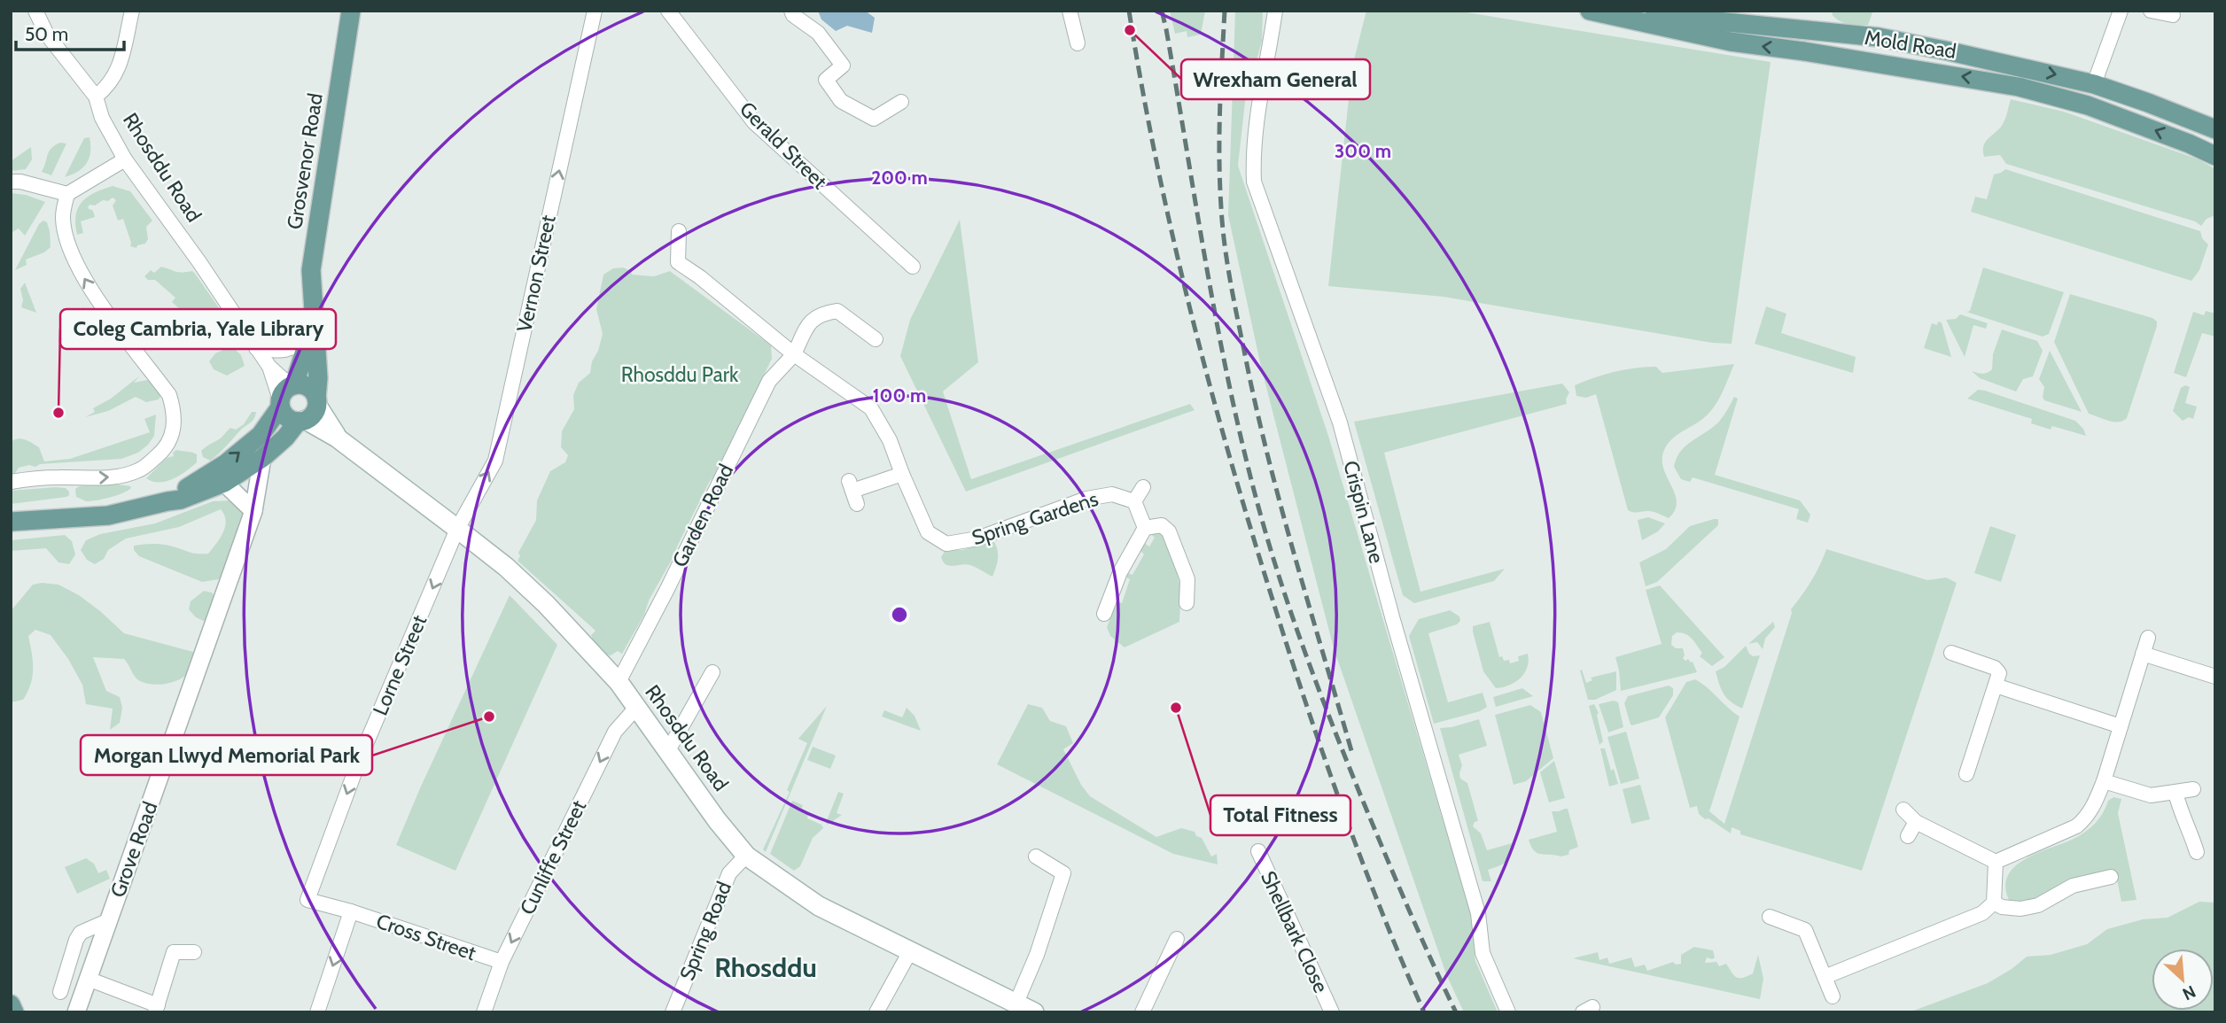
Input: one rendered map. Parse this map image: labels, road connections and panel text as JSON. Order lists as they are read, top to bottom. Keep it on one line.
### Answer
{"streets":{"main road":["Mold Road","Grosvenor Road","Rhosddu Road"],"street":["Gerald Street","Vernon Street","Crispin Lane","Garden Road","Spring Gardens","Lorne Street","Grove Road","Cunliffe Street","Spring Road","Shellbark Close","Cross Street"]},"crossings":[["Grosvenor Road","Rhosddu Road"],["Rhosddu Road","Vernon Street"],["Rhosddu Road","Garden Road"],["Rhosddu Road","Lorne Street"],["Rhosddu Road","Cunliffe Street"],["Rhosddu Road","Spring Road"],["Vernon Street","Lorne Street"],["Garden Road","Spring Gardens"],["Lorne Street","Cross Street"],["Cunliffe Street","Cross Street"]],"one_way":["Vernon Street","Lorne Street","Cunliffe Street"],"districts":["Rhosddu"],"parks":["Rhosddu Park"],"places":["Wrexham General","Coleg Cambria, Yale Library","Total Fitness","Morgan Llwyd Memorial Park"],"scale_bar":"50 m","north":"bottom right","rings":["300 m","200 m","100 m"]}
